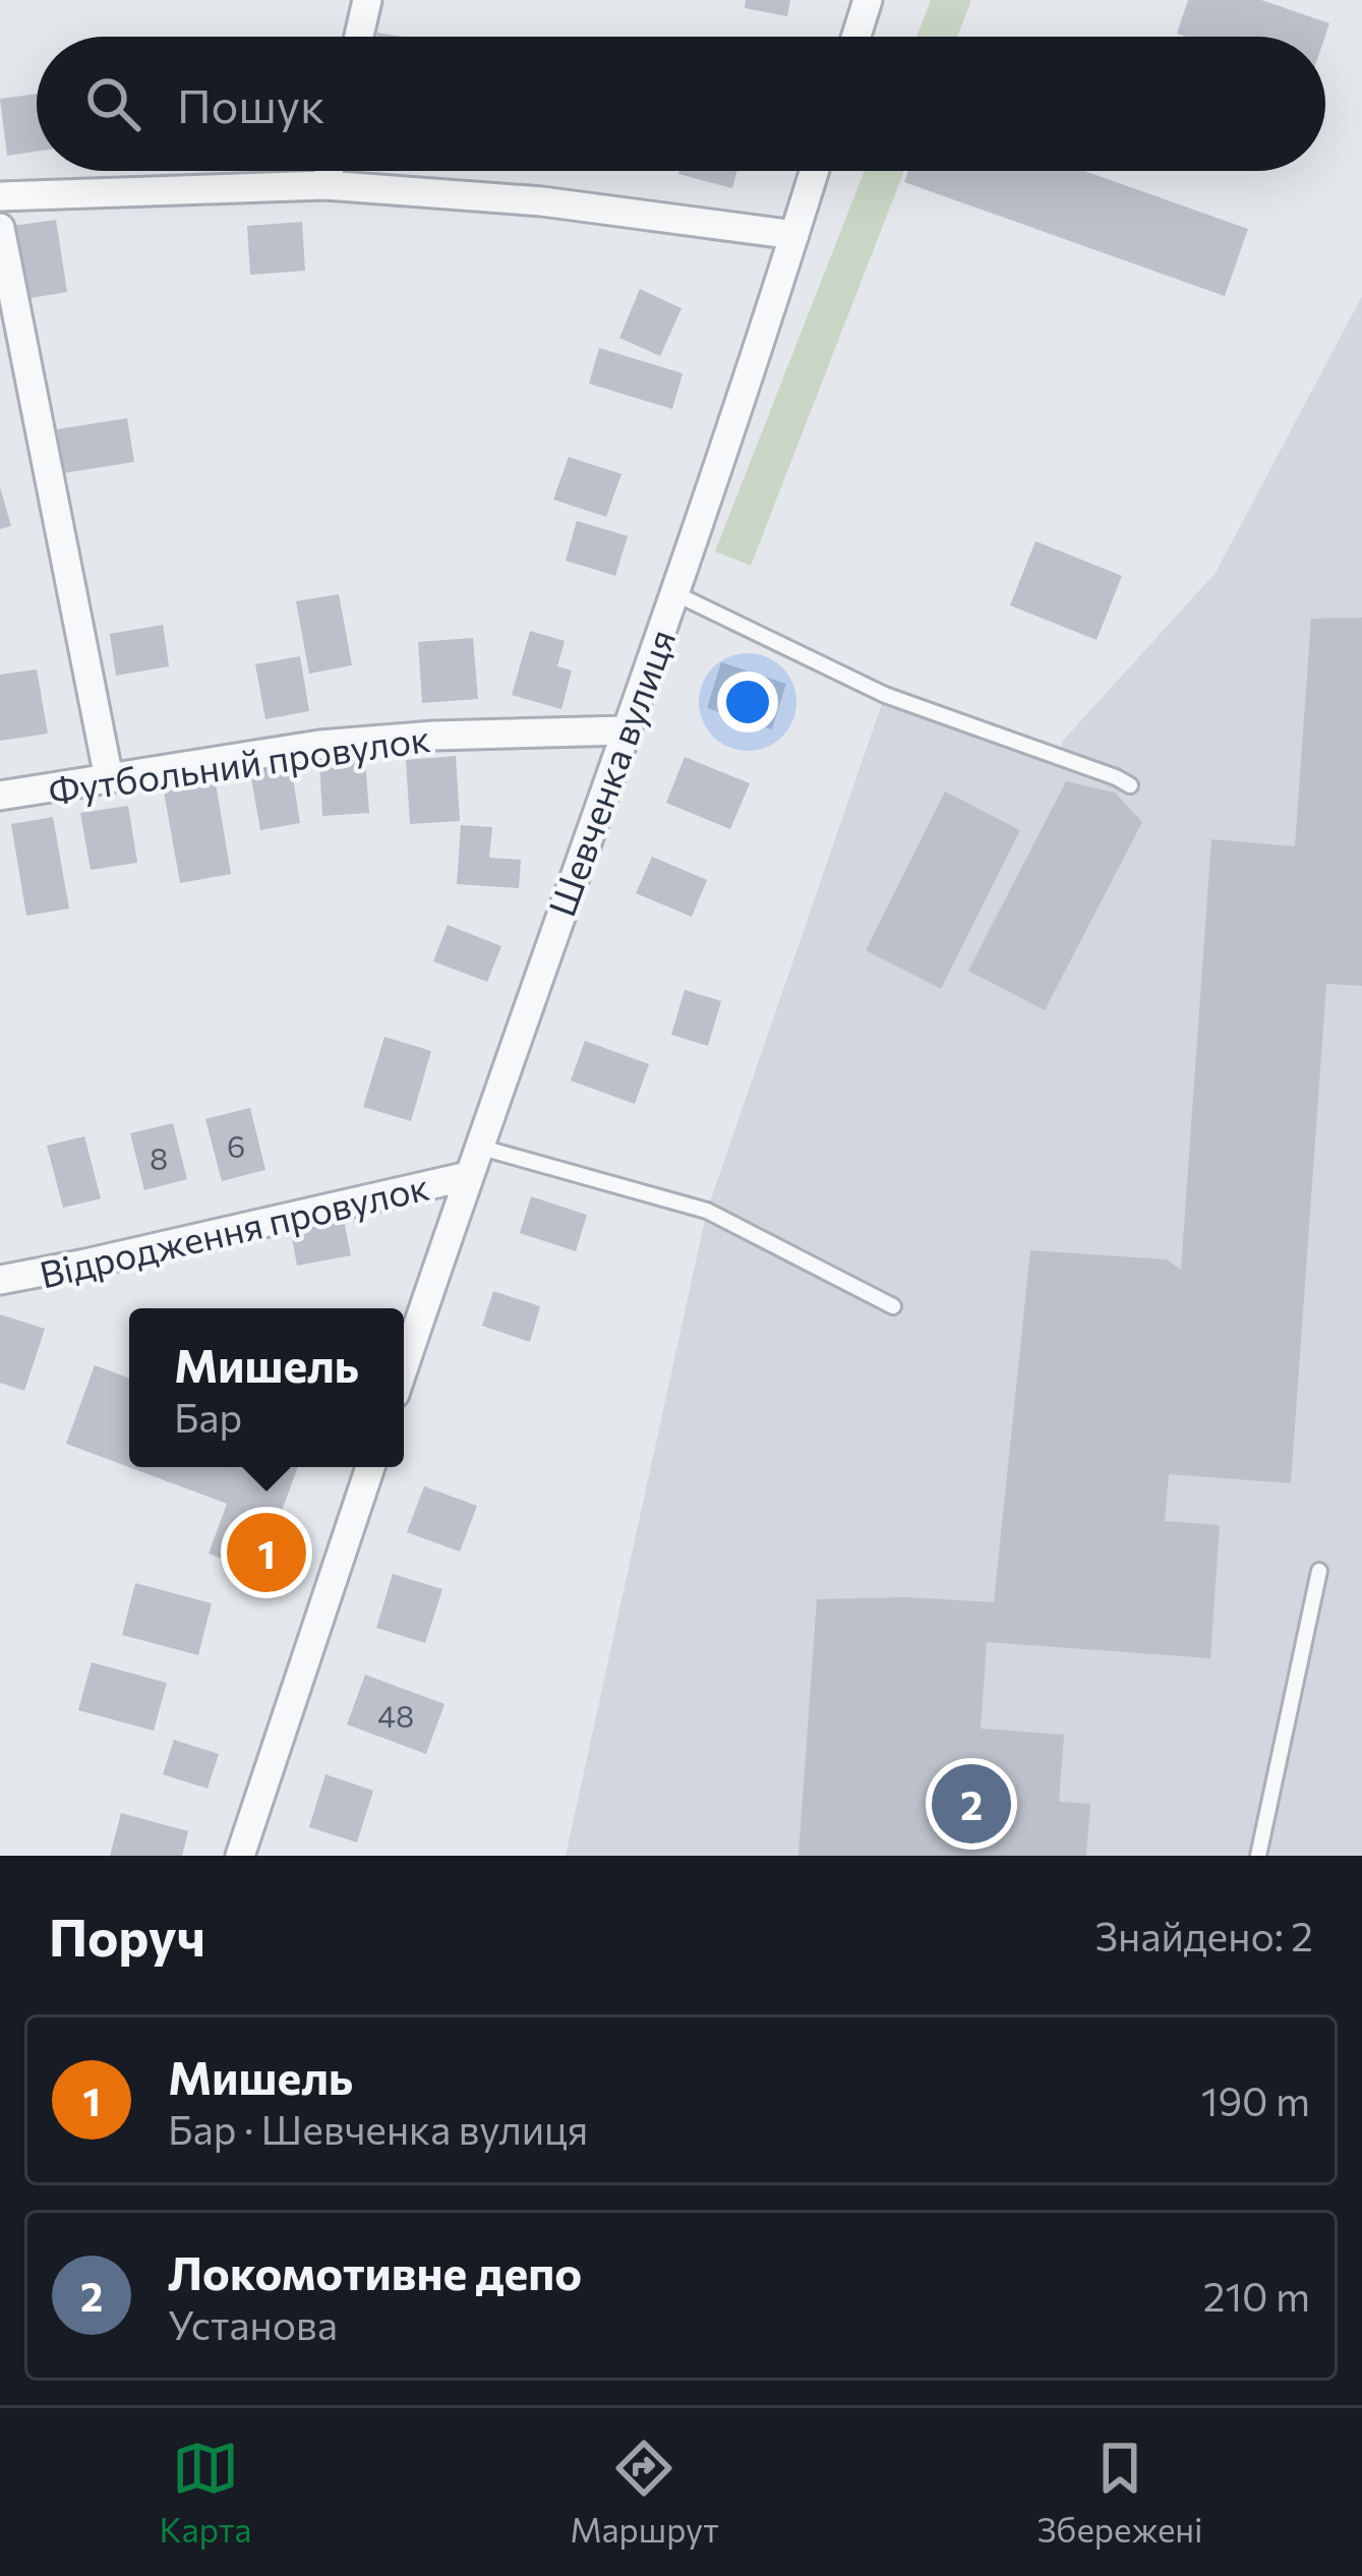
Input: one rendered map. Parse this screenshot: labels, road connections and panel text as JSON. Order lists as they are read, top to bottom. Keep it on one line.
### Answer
{"streets":{"street":["Футбольний провулок","Шевченка вулиця","Відродження провулок"]},"crossings":[["Футбольний провулок","Шевченка вулиця"],["Шевченка вулиця","Відродження провулок"]],"house_numbers":["6","8","48"],"page":{"search":"Пошук","popup":["Мишель","Бар"],"pins":["1","2"],"heading":["Поруч","Знайдено: 2"],"list":[{"mark":"1","name":"Мишель","note":"Бар · Шевченка вулиця","value":"190 m"},{"mark":"2","name":"Локомотивне депо","note":"Установа","value":"210 m"}],"nav":["Карта","Маршрут","Збережені"]}}
